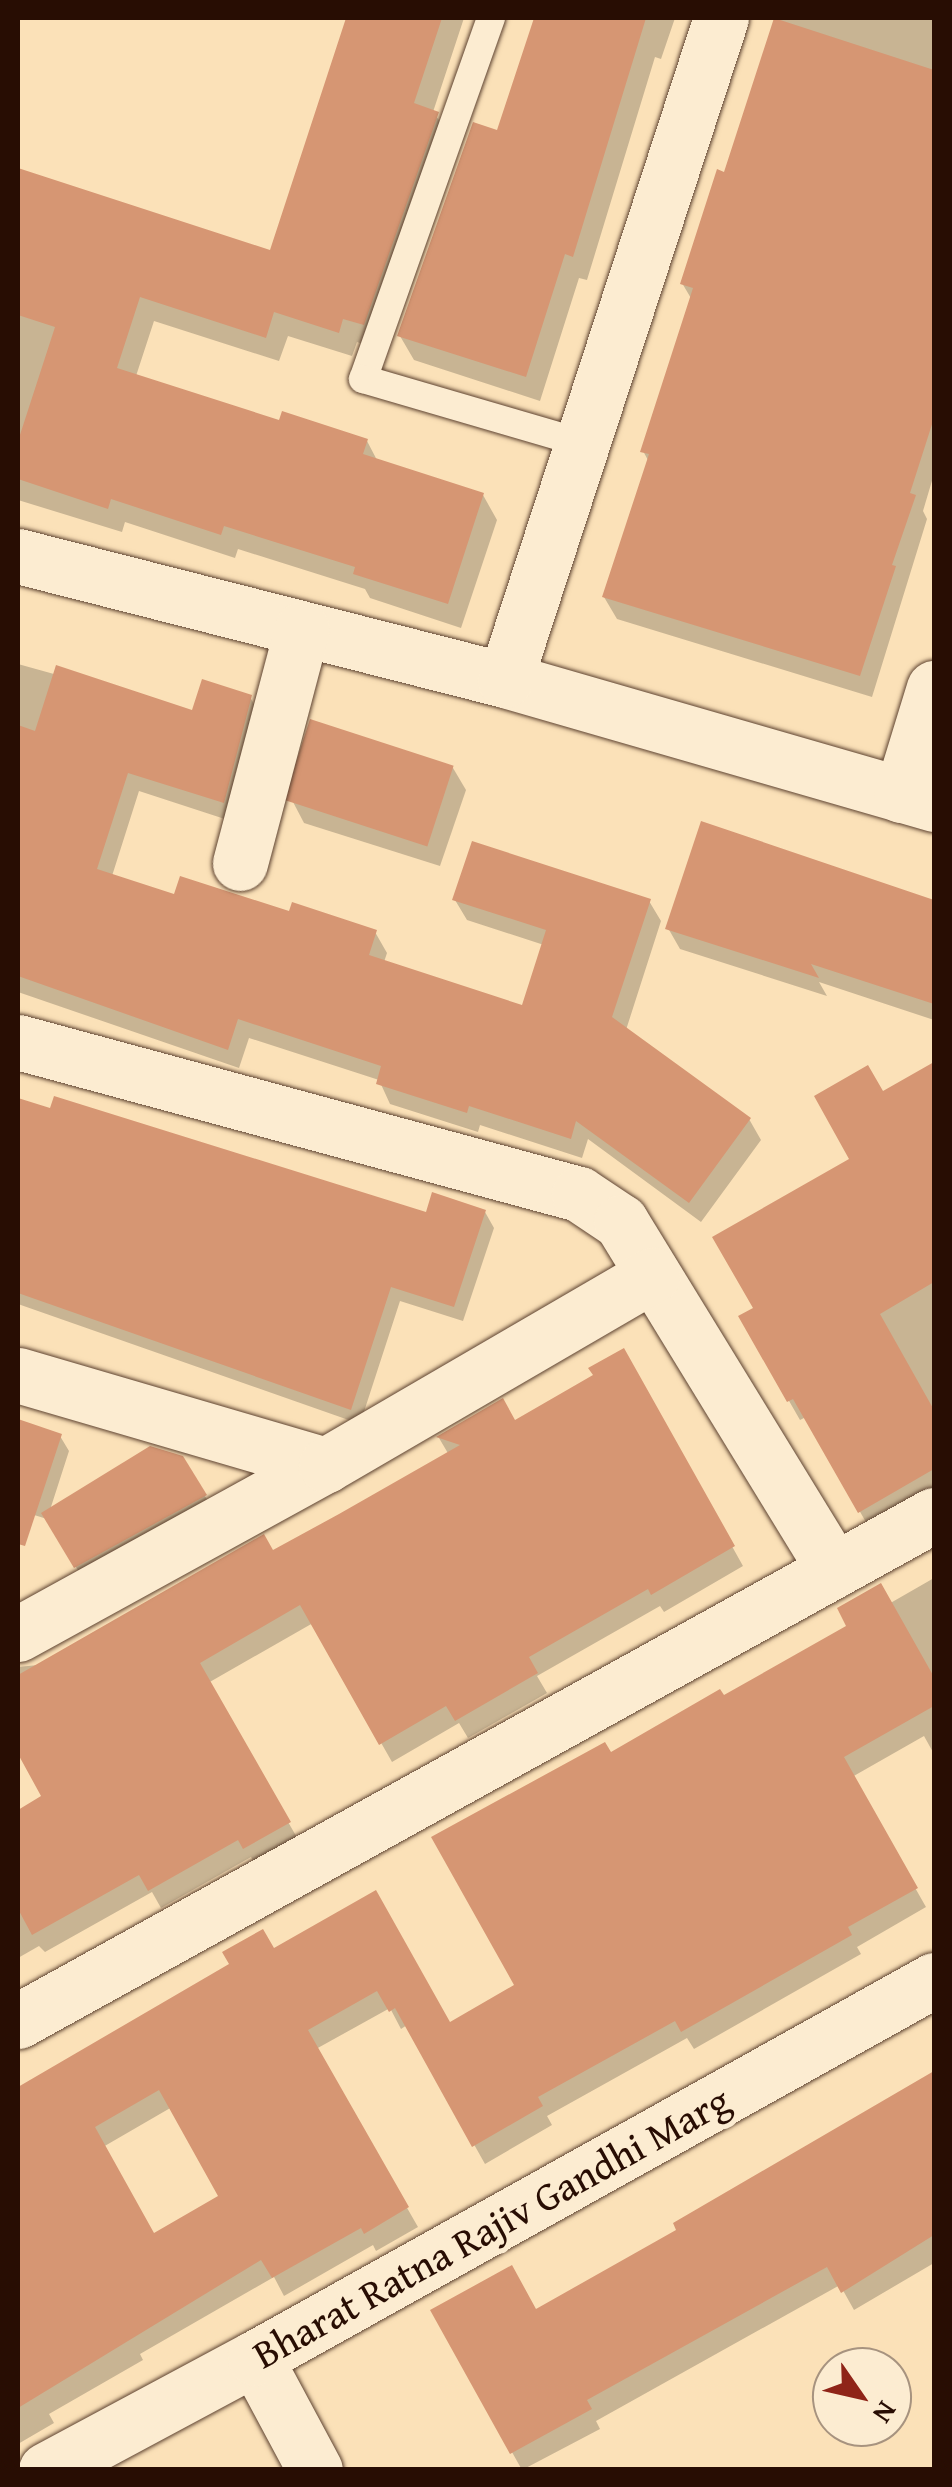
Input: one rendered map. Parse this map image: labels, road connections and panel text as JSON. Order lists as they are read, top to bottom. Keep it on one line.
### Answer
{"streets":{"street":["Bharat Ratna Rajiv Gandhi Marg"]},"north":"bottom right"}
